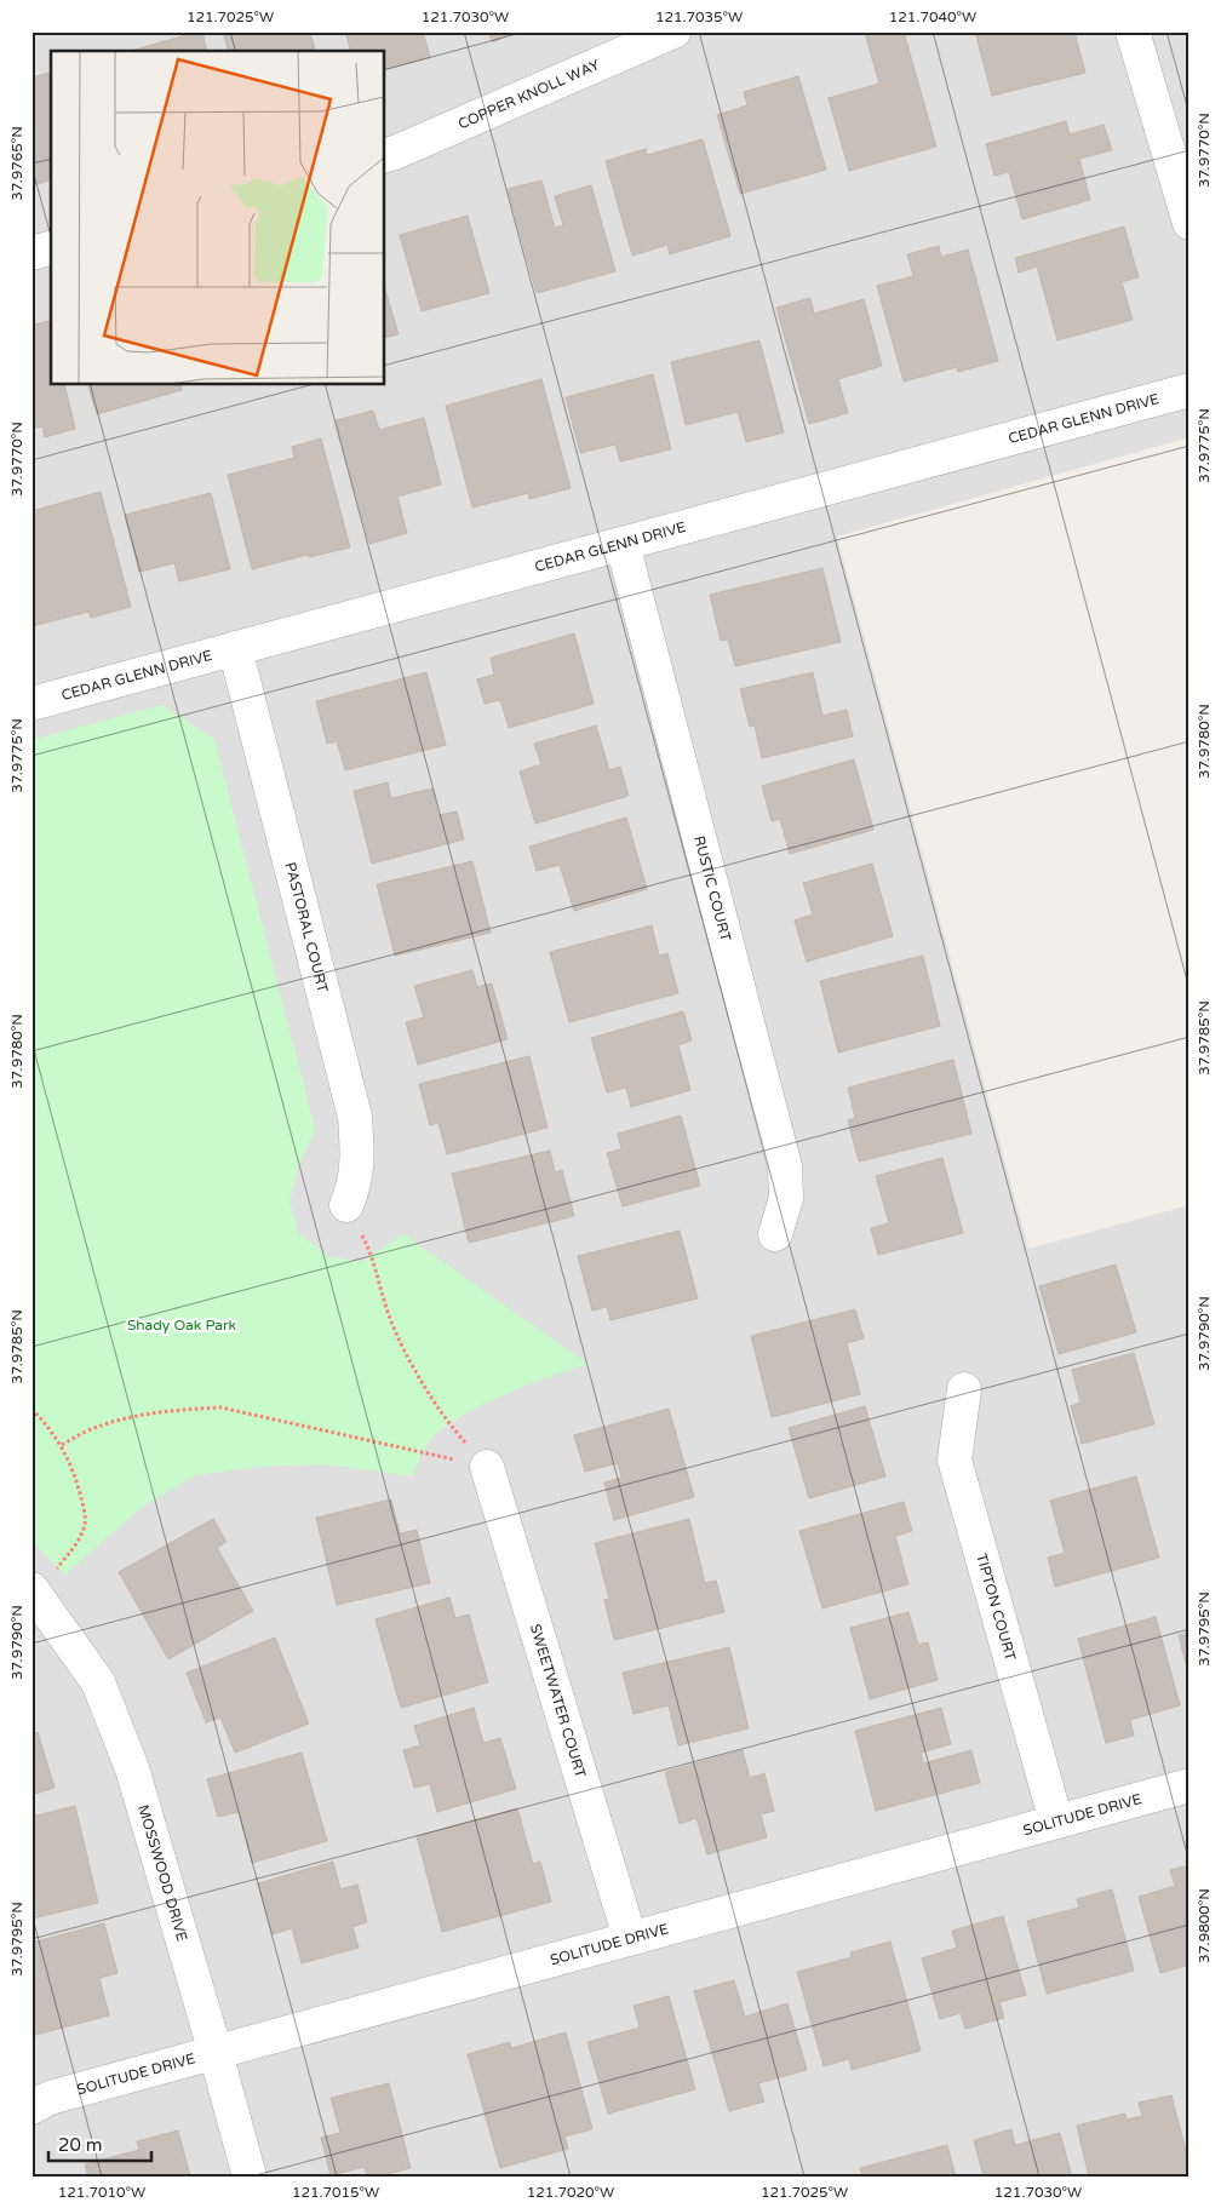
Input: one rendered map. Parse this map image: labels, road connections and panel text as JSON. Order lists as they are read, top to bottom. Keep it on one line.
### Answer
{"streets":{"street":["COPPER KNOLL WAY","CEDAR GLENN DRIVE","RUSTIC COURT","PASTORAL COURT","TIPTON COURT","SWEETWATER COURT","SOLITUDE DRIVE","MOSSWOOD DRIVE"]},"crossings":[["CEDAR GLENN DRIVE","RUSTIC COURT"],["CEDAR GLENN DRIVE","PASTORAL COURT"],["TIPTON COURT","SOLITUDE DRIVE"],["SWEETWATER COURT","SOLITUDE DRIVE"],["SOLITUDE DRIVE","MOSSWOOD DRIVE"]],"parks":["Shady Oak Park"],"scale_bar":"20 m","coordinates":["121.7025°W","121.7030°W","121.7035°W","121.7040°W","37.9770°N","37.9765°N","37.9775°N","37.9780°N","37.9785°N","37.9790°N","37.9795°N","37.9800°N","121.7010°W","121.7015°W","121.7020°W"]}
